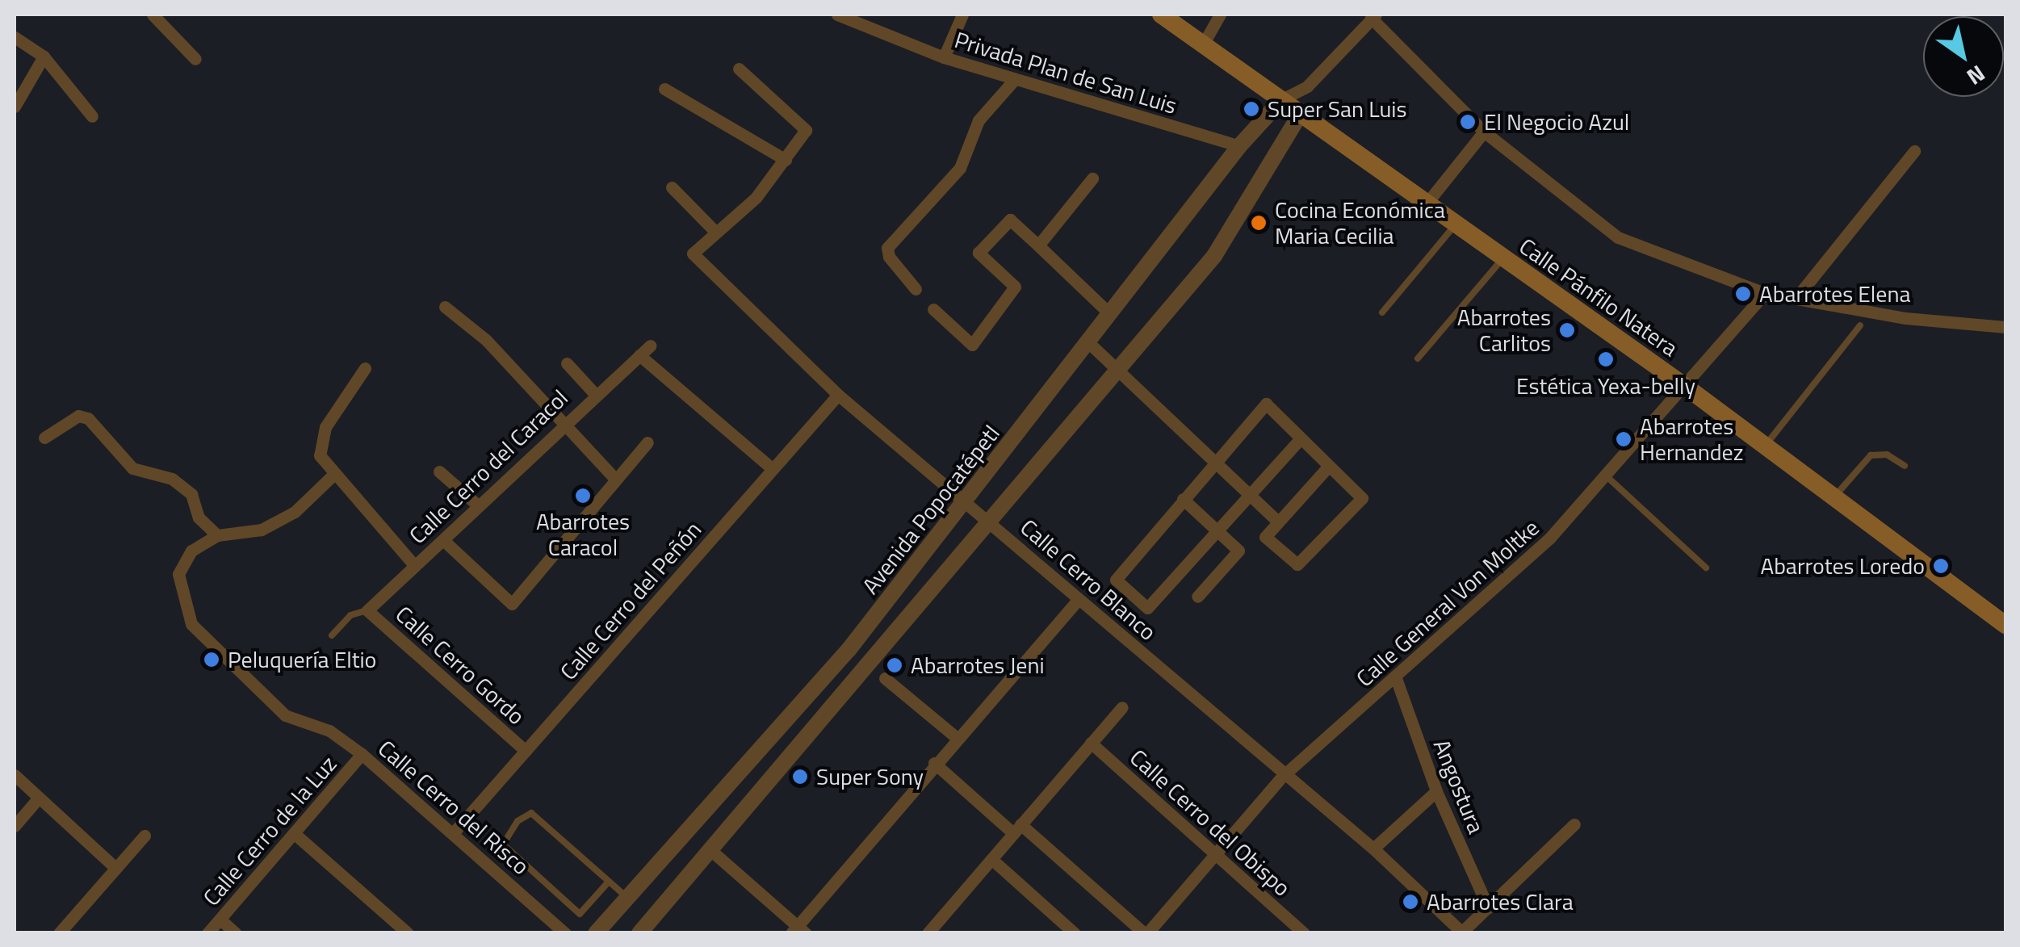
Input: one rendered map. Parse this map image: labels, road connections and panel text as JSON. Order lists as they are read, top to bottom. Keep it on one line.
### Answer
{"streets":{"main road":["Calle Pánfilo Natera"],"street":["Privada Plan de San Luis","Calle Cerro del Caracol","Avenida Popocatépetl","Calle Cerro Blanco","Calle Cerro del Peñón","Calle General Von Moltke","Calle Cerro Gordo","Angostura","Calle Cerro del Risco","Calle Cerro del Obispo","Calle Cerro de la Luz"]},"crossings":[["Privada Plan de San Luis","Avenida Popocatépetl"],["Calle Pánfilo Natera","Avenida Popocatépetl"],["Calle Pánfilo Natera","Calle General Von Moltke"],["Calle Cerro del Caracol","Calle Cerro Gordo"],["Avenida Popocatépetl","Calle Cerro Blanco"],["Calle Cerro Blanco","Calle Cerro del Peñón"],["Calle Cerro Blanco","Calle General Von Moltke"],["Calle Cerro del Peñón","Calle Cerro Gordo"],["Calle Cerro del Peñón","Calle Cerro del Risco"],["Calle General Von Moltke","Angostura"],["Calle General Von Moltke","Calle Cerro del Obispo"],["Calle Cerro del Risco","Calle Cerro de la Luz"]],"places":["Super San Luis","El Negocio Azul","Cocina Económica Maria Cecilia","Abarrotes Elena","Abarrotes Carlitos","Estética Yexa-belly","Abarrotes Hernandez","Abarrotes Caracol","Abarrotes Loredo","Peluquería Eltio","Abarrotes Jeni","Super Sony","Abarrotes Clara"],"north":"bottom right"}
